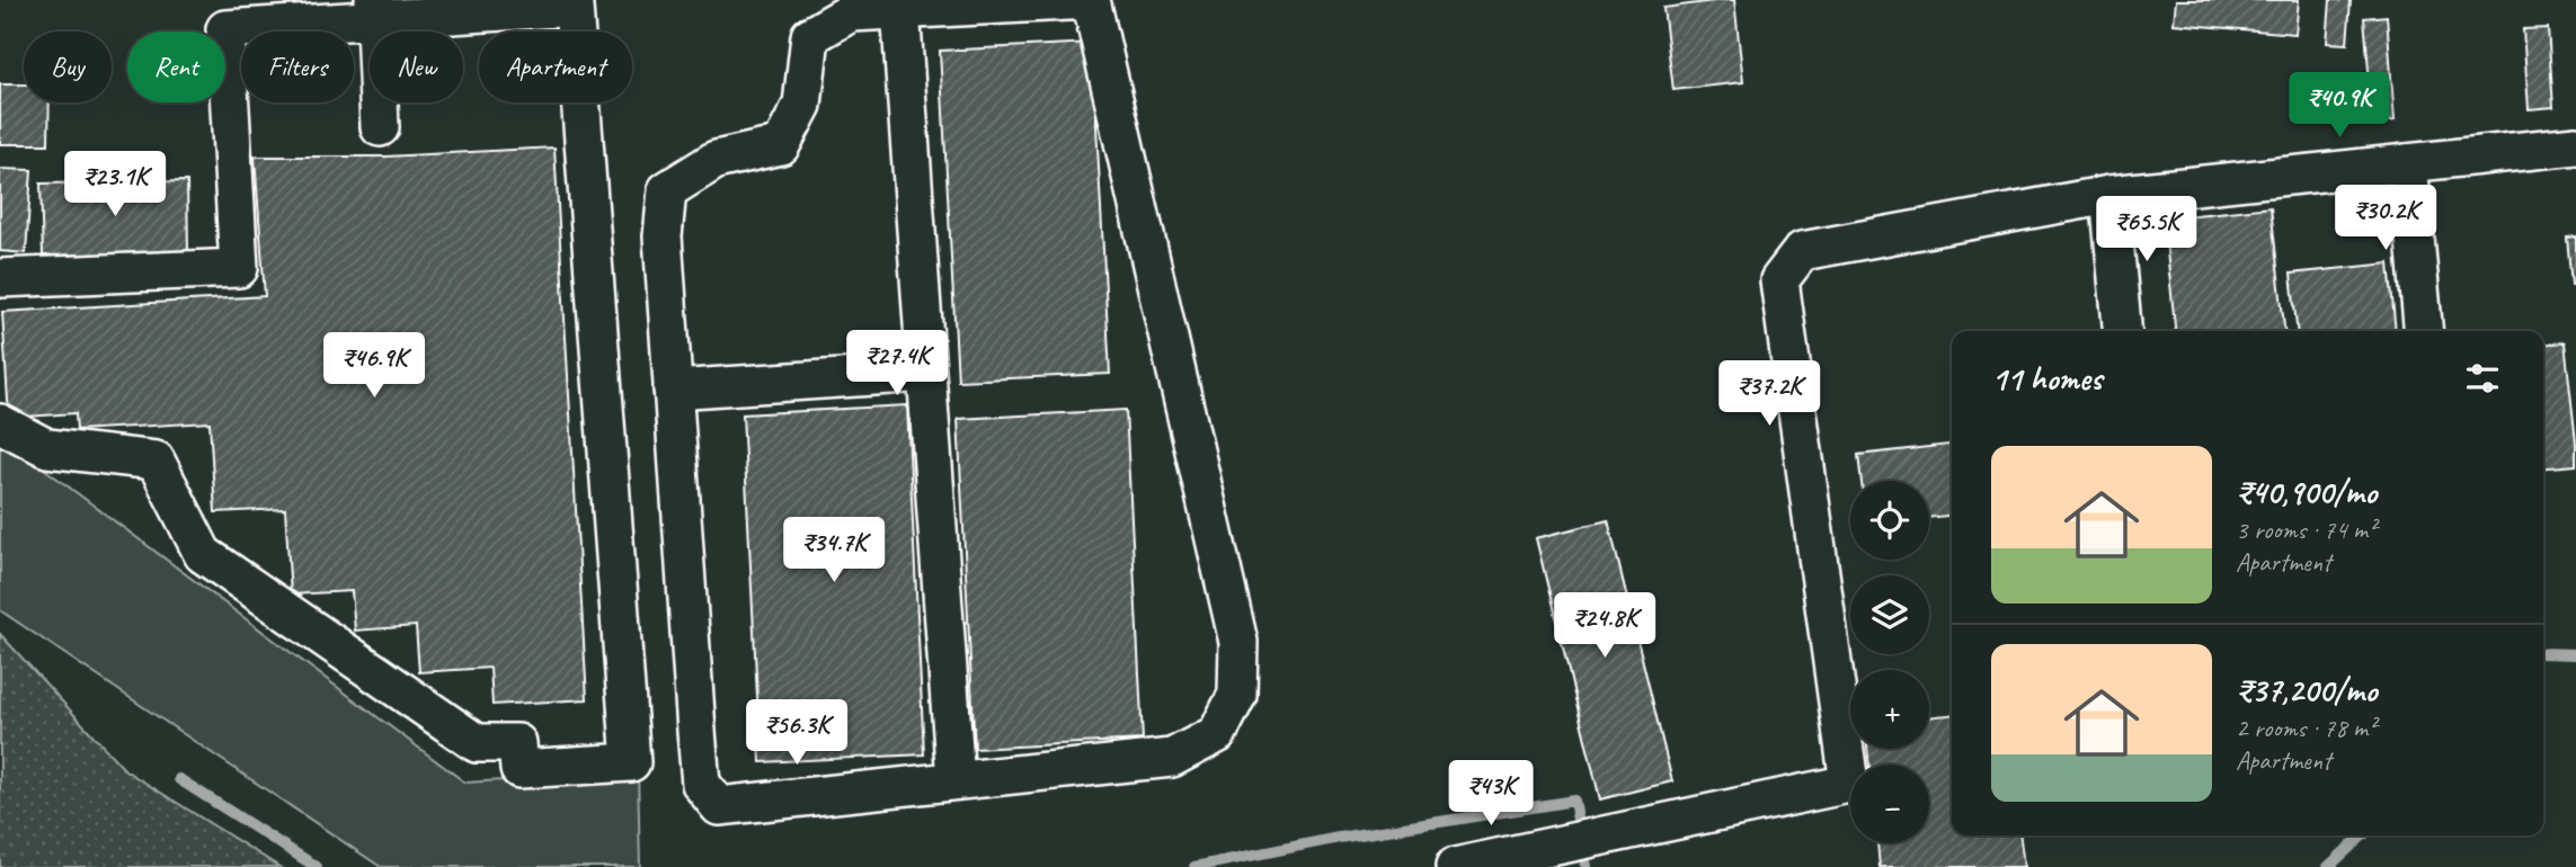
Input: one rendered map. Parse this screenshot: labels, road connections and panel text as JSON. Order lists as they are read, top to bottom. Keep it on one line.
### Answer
{"page":{"chip":["Buy","Rent","Filters","New","Apartment"],"price":["₹40.9K","₹23.1K","₹30.2K","₹65.5K","₹27.4K","₹46.9K","₹37.2K","₹34.7K","₹24.8K","₹56.3K","₹43K"],"heading":"11 homes","list":[{"name":"₹40,900/mo","note":"3 rooms · 74 m² · Apartment"},{"name":"₹37,200/mo","note":"2 rooms · 78 m² · Apartment"}],"map_buttons":["+","−"]}}
